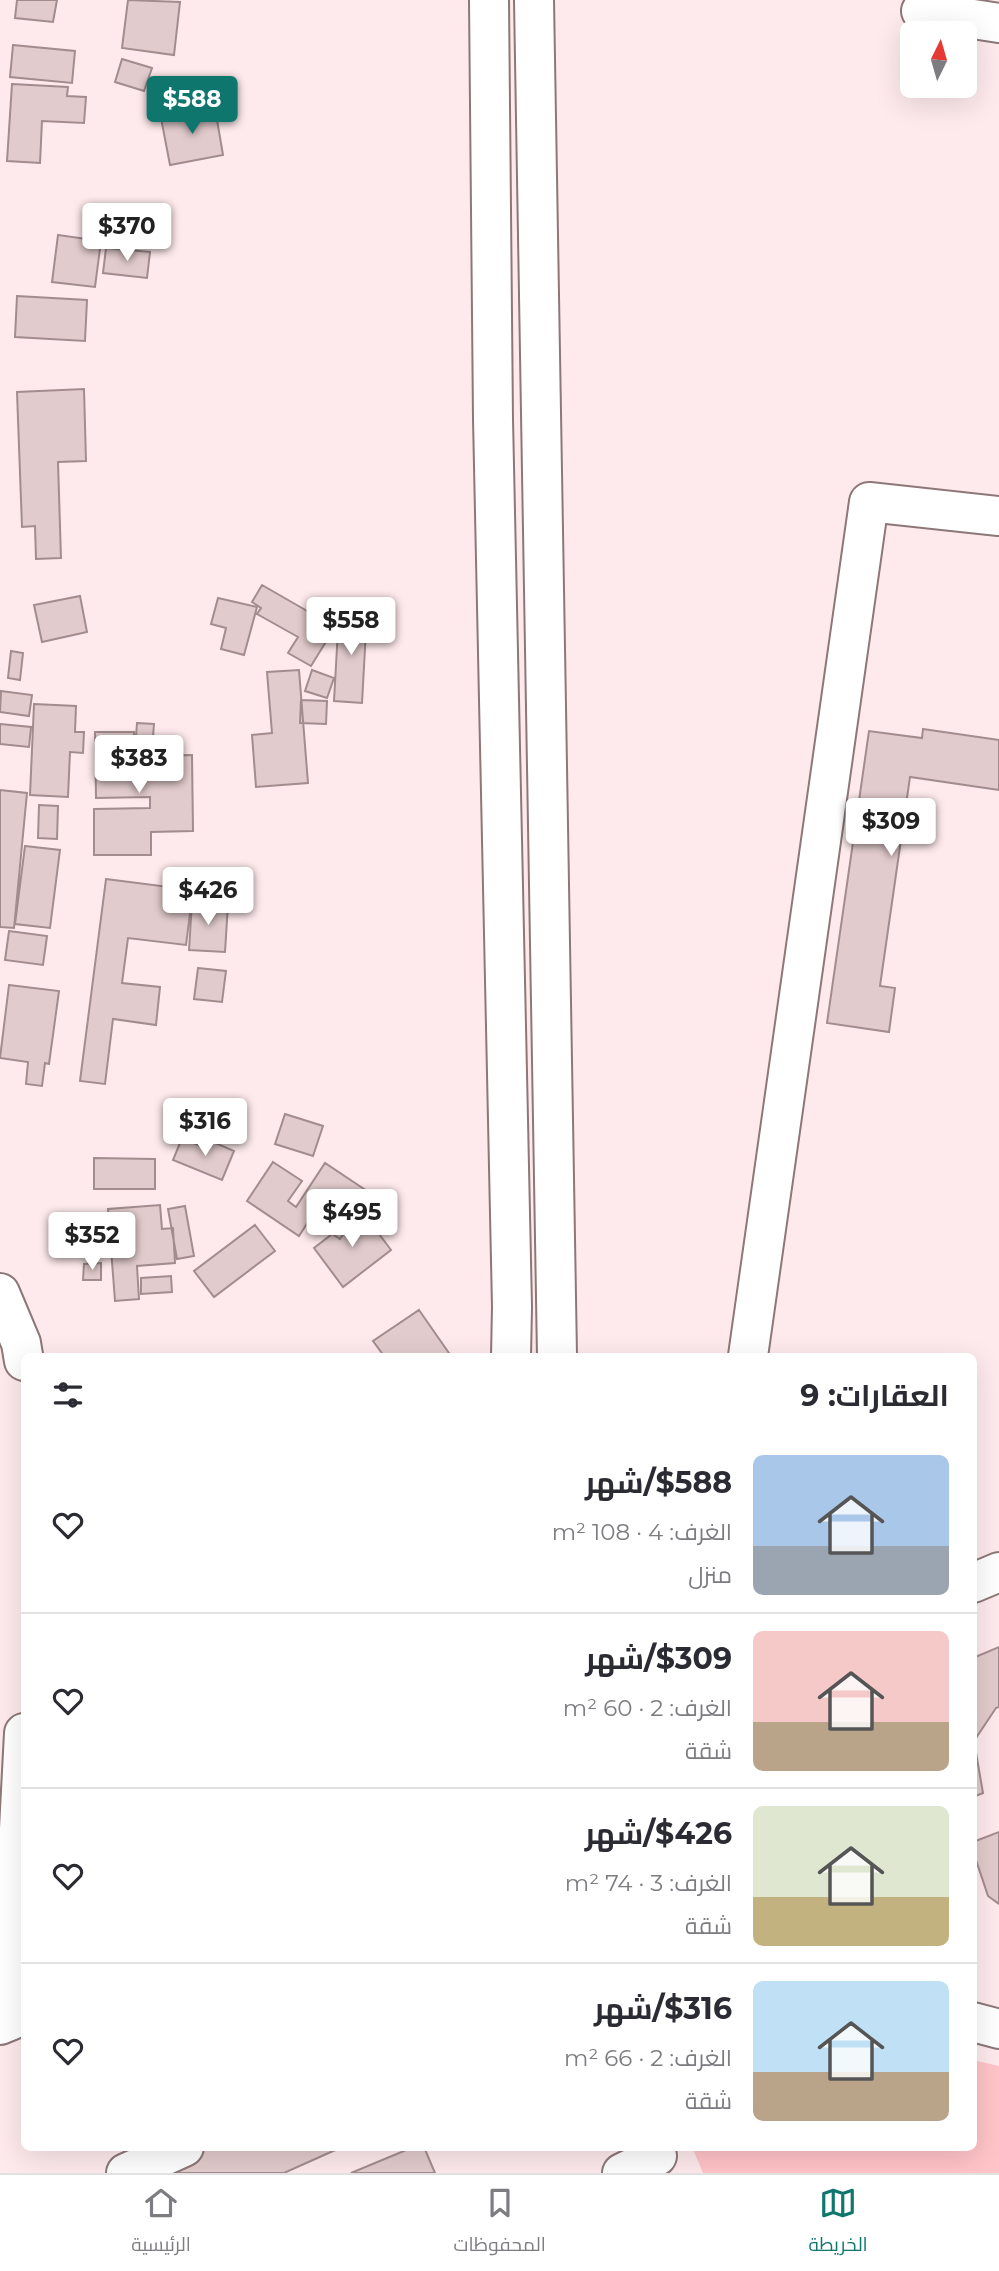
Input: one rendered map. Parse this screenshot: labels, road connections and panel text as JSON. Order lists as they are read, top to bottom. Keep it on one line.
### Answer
{"north":"top","page":{"price":["$588","$370","$558","$383","$309","$426","$316","$495","$352"],"heading":"العقارات: 9","list":[{"name":"$588/شهر","note":"الغرف: 4 · 108 m² · منزل"},{"name":"$309/شهر","note":"الغرف: 2 · 60 m² · شقة"},{"name":"$426/شهر","note":"الغرف: 3 · 74 m² · شقة"},{"name":"$316/شهر","note":"الغرف: 2 · 66 m² · شقة"}],"tabs":["الخريطة","المحفوظات","الرئيسية"]}}
